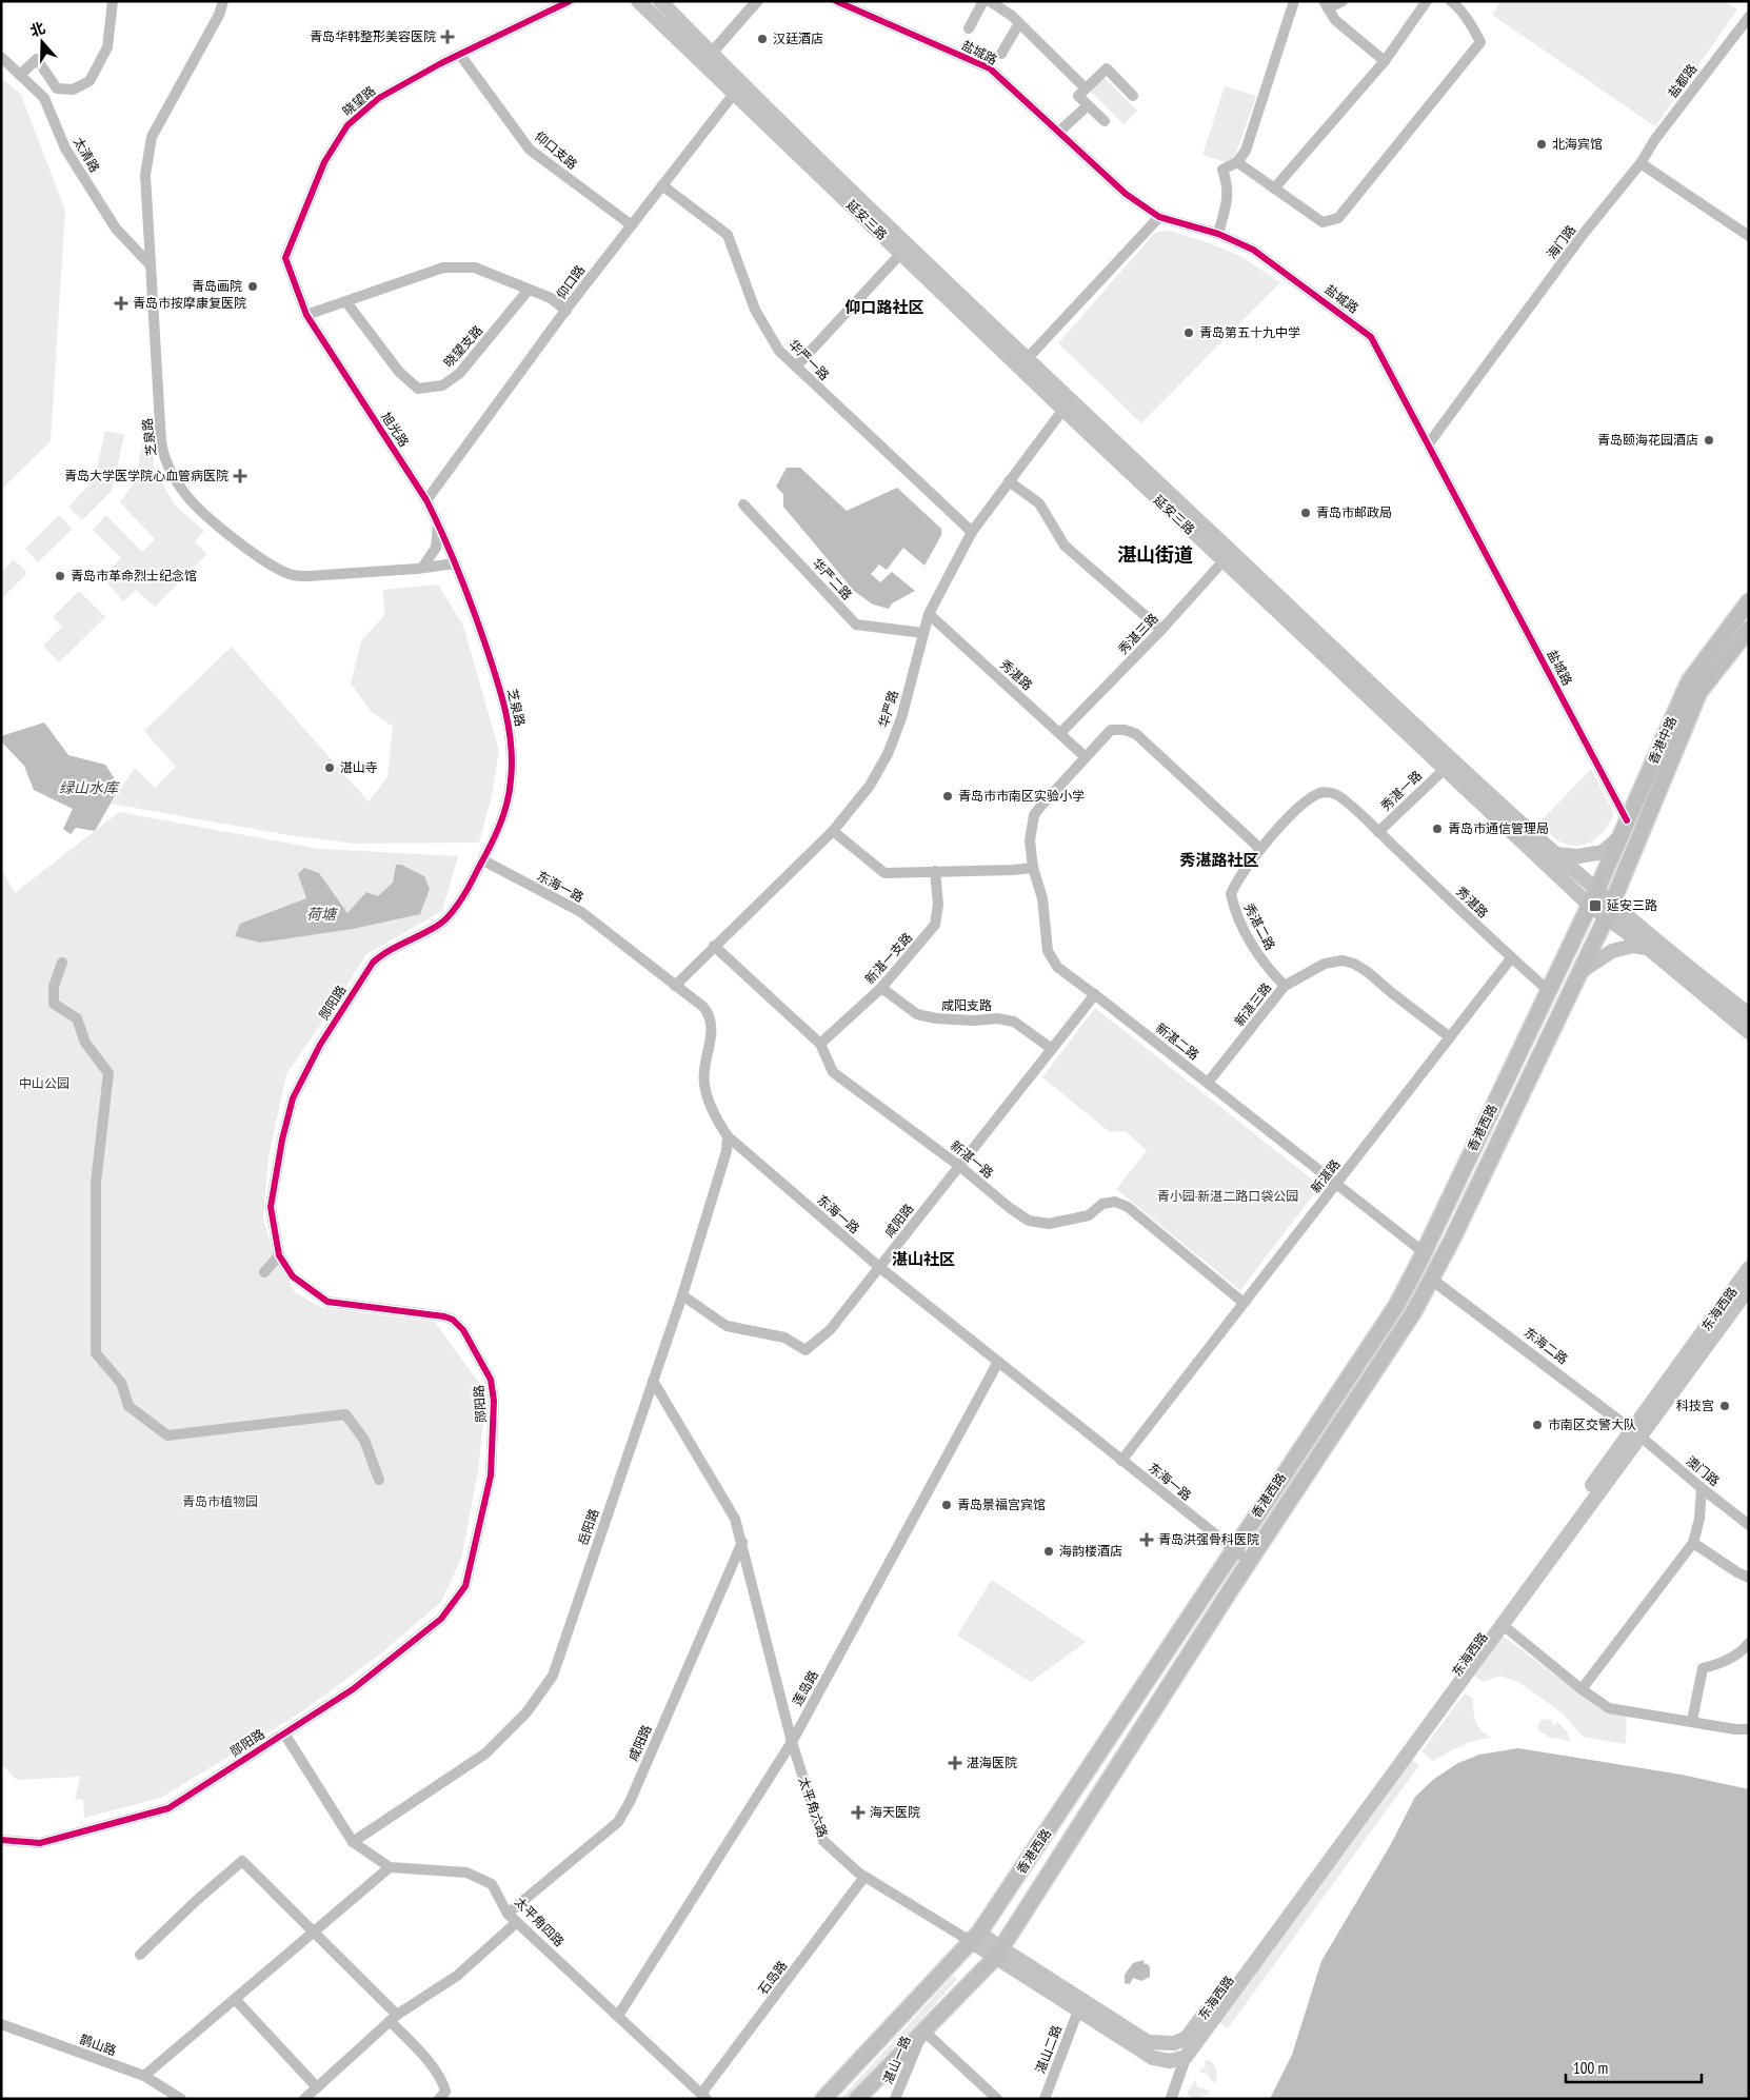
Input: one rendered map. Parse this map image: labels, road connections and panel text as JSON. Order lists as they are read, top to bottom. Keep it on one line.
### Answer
{"streets":{"main road":["延安三路","香港中路","香港西路","东海西路"],"street":["盐城路","盐都路","晓望路","仰口支路","太清路","海门路","仰口路","晓望支路","华严一路","旭光路","芝泉路","华严二路","秀湛三路","秀湛路","华严路","秀湛一路","东海一路","秀湛二路","新湛一支路","郧阳路","新湛三路","咸阳支路","新湛二路","新湛一路","新湛路","咸阳路","东海二路","澳门路","岳阳路","莲岛路","太平角六路","太平角四路","石岛路","鹊山路","湛山二路","湛山一路"]},"crossings":[["盐城路","海门路"],["盐城路","香港中路"],["盐都路","海门路"],["晓望路","仰口支路"],["晓望路","旭光路"],["仰口支路","仰口路"],["太清路","芝泉路"],["延安三路","仰口路"],["延安三路","秀湛三路"],["延安三路","华严路"],["延安三路","香港中路"],["延安三路","秀湛一路"],["延安三路","香港西路"],["仰口路","华严一路"],["仰口路","旭光路"],["华严一路","华严路"],["旭光路","芝泉路"],["芝泉路","东海一路"],["芝泉路","郧阳路"],["华严二路","华严路"],["秀湛三路","秀湛路"],["秀湛路","华严路"],["秀湛路","秀湛一路"],["秀湛路","秀湛二路"],["秀湛路","新湛二路"],["秀湛路","香港西路"],["秀湛路","新湛路"],["华严路","东海一路"],["华严路","新湛一路"],["香港中路","香港西路"],["东海一路","郧阳路"],["东海一路","香港西路"],["东海一路","新湛路"],["东海一路","咸阳路"],["东海一路","岳阳路"],["东海一路","莲岛路"],["秀湛二路","新湛三路"],["秀湛二路","新湛二路"],["新湛一支路","咸阳支路"],["新湛一支路","新湛一路"],["新湛三路","新湛二路"],["新湛三路","新湛路"],["咸阳支路","咸阳路"],["新湛二路","香港西路"],["新湛二路","新湛路"],["新湛二路","咸阳路"],["香港西路","东海西路"],["香港西路","东海二路"],["香港西路","太平角六路"],["香港西路","湛山一路"],["新湛一路","新湛路"],["新湛一路","咸阳路"],["咸阳路","岳阳路"],["咸阳路","太平角六路"],["咸阳路","太平角四路"],["东海西路","东海二路"],["东海西路","澳门路"],["东海二路","澳门路"],["岳阳路","太平角六路"],["莲岛路","太平角六路"],["莲岛路","太平角四路"],["太平角六路","石岛路"],["太平角四路","石岛路"]],"districts":["仰口路社区","湛山街道","秀湛路社区","湛山社区"],"water":["绿山水库","荷塘"],"parks":["中山公园","青小园·新湛二路口袋公园","青岛市植物园"],"places":{"health":["青岛华韩整形美容医院","青岛市按摩康复医院","青岛大学医学院心血管病医院","青岛洪强骨科医院","湛海医院","海天医院"],"other":["汉廷酒店","北海宾馆","青岛画院","青岛第五十九中学","青岛颐海花园酒店","青岛市邮政局","青岛市革命烈士纪念馆","湛山寺","青岛市市南区实验小学","青岛市通信管理局","科技宫","市南区交警大队","青岛景福宫宾馆","海韵楼酒店"],"transit":["延安三路"]},"scale_bar":"100 m","north":"top"}
